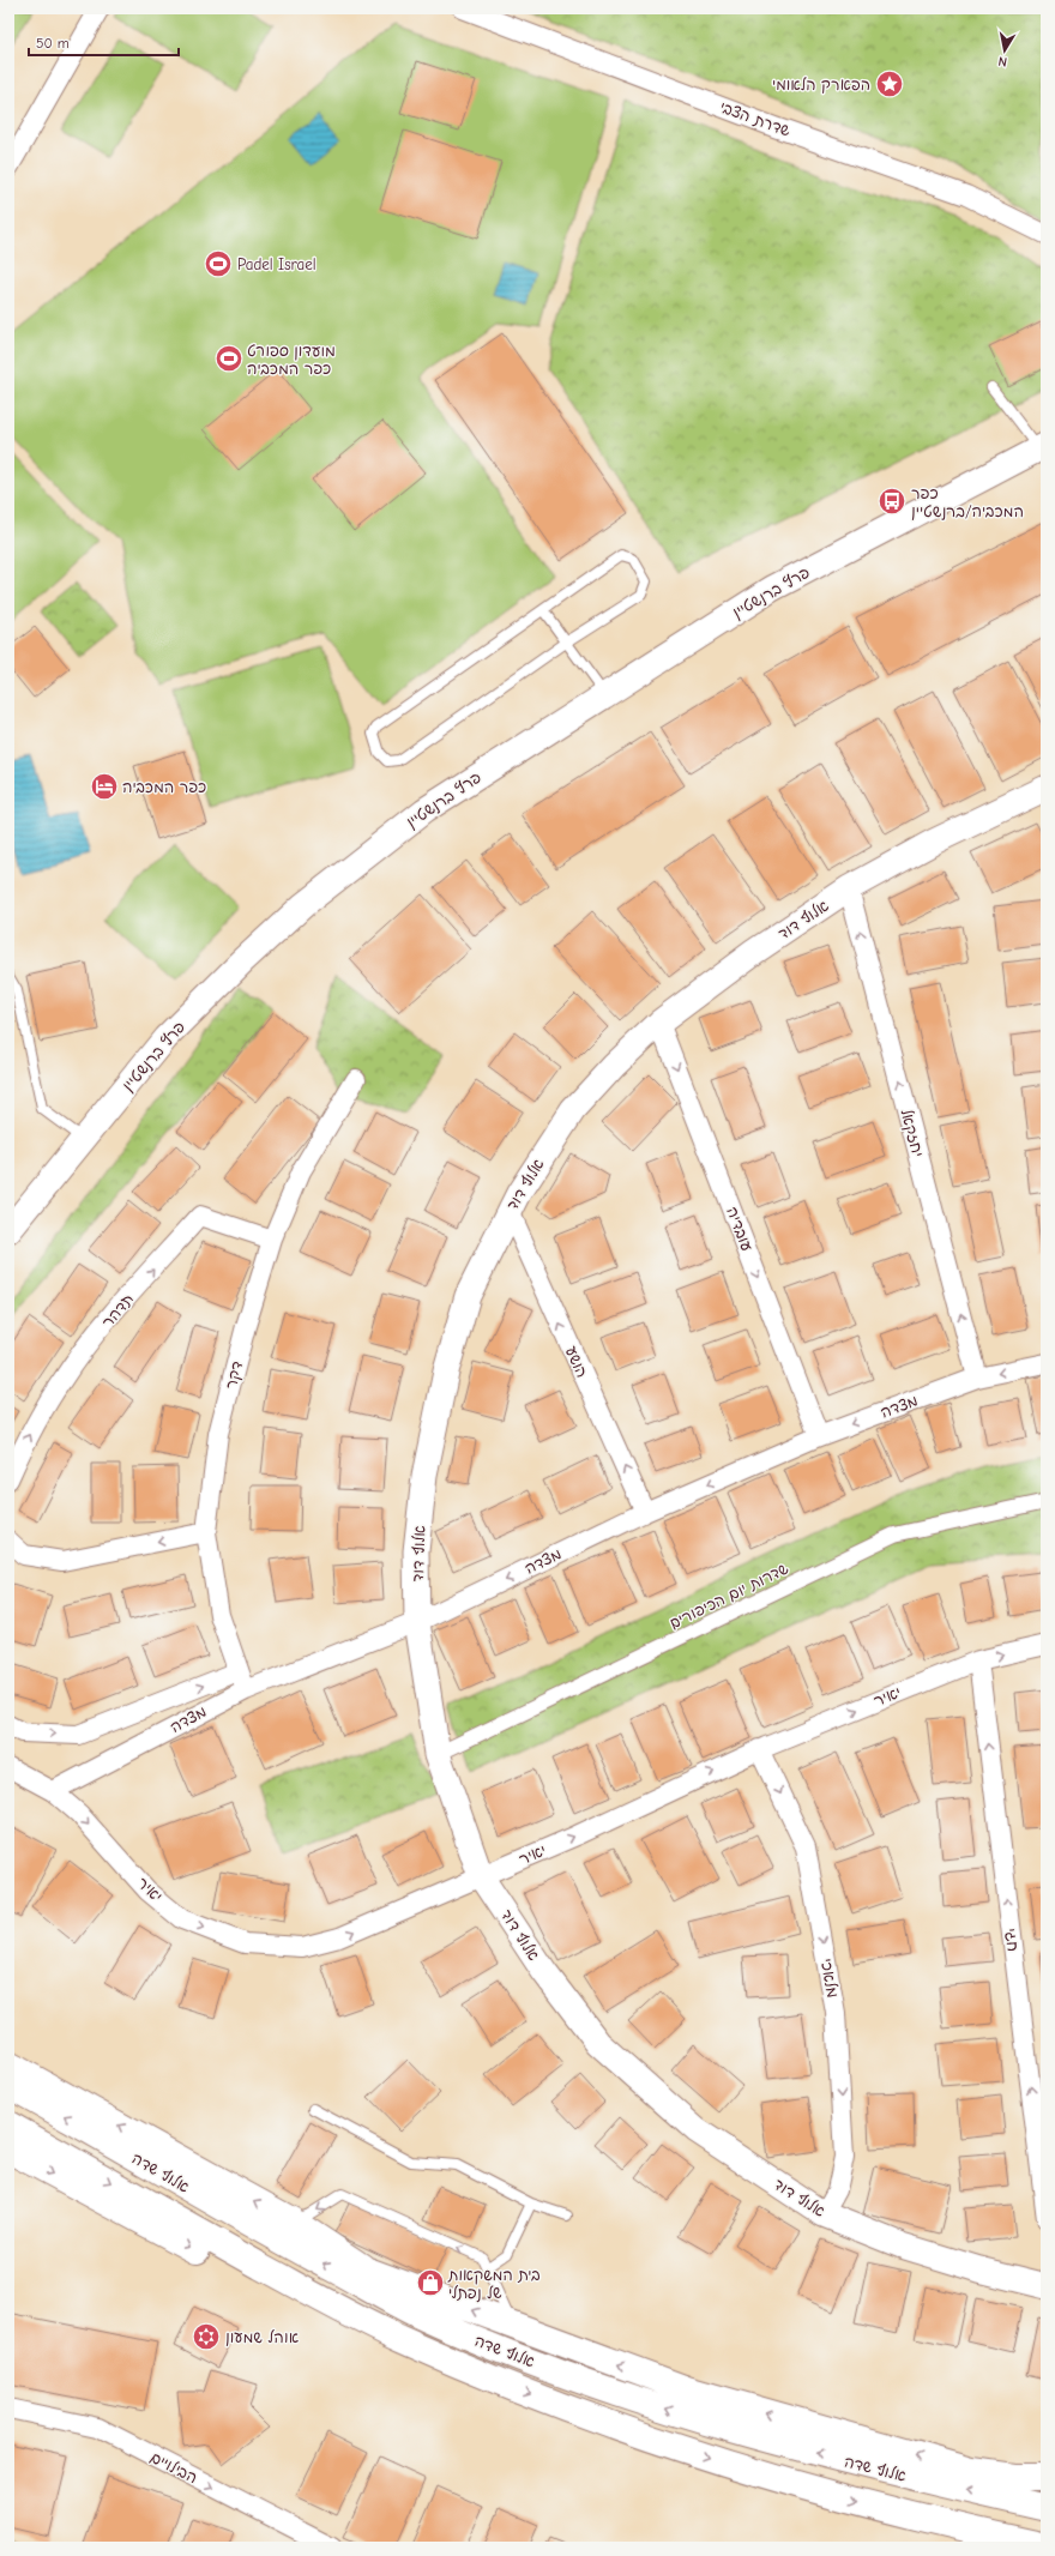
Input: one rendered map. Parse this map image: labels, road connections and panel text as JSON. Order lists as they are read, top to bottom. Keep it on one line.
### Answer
{"streets":{"main road":["אלוף שדה"],"street":["שדרת הצבי","פרץ ברנשטיין","אלוף דוד","יחזקאל","עובדיה","תדהר","הושע","דקר","מצדה","שדרות יום הכיפורים","יאיר","חגי","מלאכי","הבילויים"]},"crossings":[["אלוף דוד","יחזקאל"],["אלוף דוד","עובדיה"],["אלוף דוד","הושע"],["אלוף דוד","מצדה"],["אלוף דוד","שדרות יום הכיפורים"],["אלוף דוד","יאיר"],["אלוף דוד","מלאכי"],["יחזקאל","מצדה"],["עובדיה","מצדה"],["תדהר","דקר"],["הושע","מצדה"],["דקר","מצדה"],["מצדה","יאיר"],["יאיר","חגי"],["יאיר","מלאכי"]],"one_way":["יחזקאל","עובדיה","תדהר","הושע","יאיר","חגי","מלאכי","הבילויים"],"places":{"place":["הפארק הלאומי"],"sports":["Padel Israel","מועדון ספורט כפר המכביה"],"bus stop":["כפר המכביה/ברנשטיין"],"hotel":["כפר המכביה"],"shop":["בית המשקאות של נפתלי"],"synagogue":["אוהל שמעון"]},"scale_bar":"50 m","north":"bottom"}
